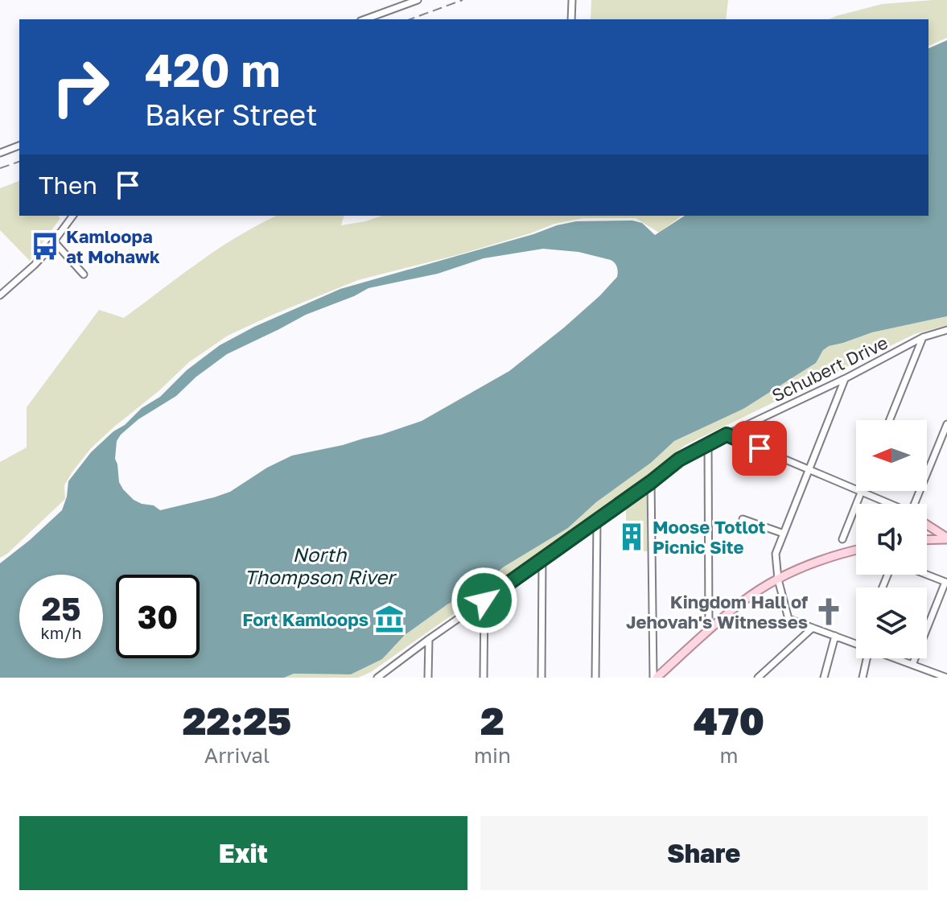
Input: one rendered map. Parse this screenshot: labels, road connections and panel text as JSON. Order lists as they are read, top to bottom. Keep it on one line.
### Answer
{"streets":{"street":["Schubert Drive"]},"water":["North Thompson River"],"places":{"bus stop":["Kamloopa at Mohawk"],"building":["Moose Totlot Picnic Site"],"church":["Kingdom Hall of Jehovah's Witnesses"],"museum":["Fort Kamloops"]},"north":"left","page":{"turn":["420 m","Baker Street"],"then":"Then","speed":"25 km/h","limit":"30","eta":["22:25","Arrival","2","min","470","m"],"buttons":["Exit","Share"]}}
